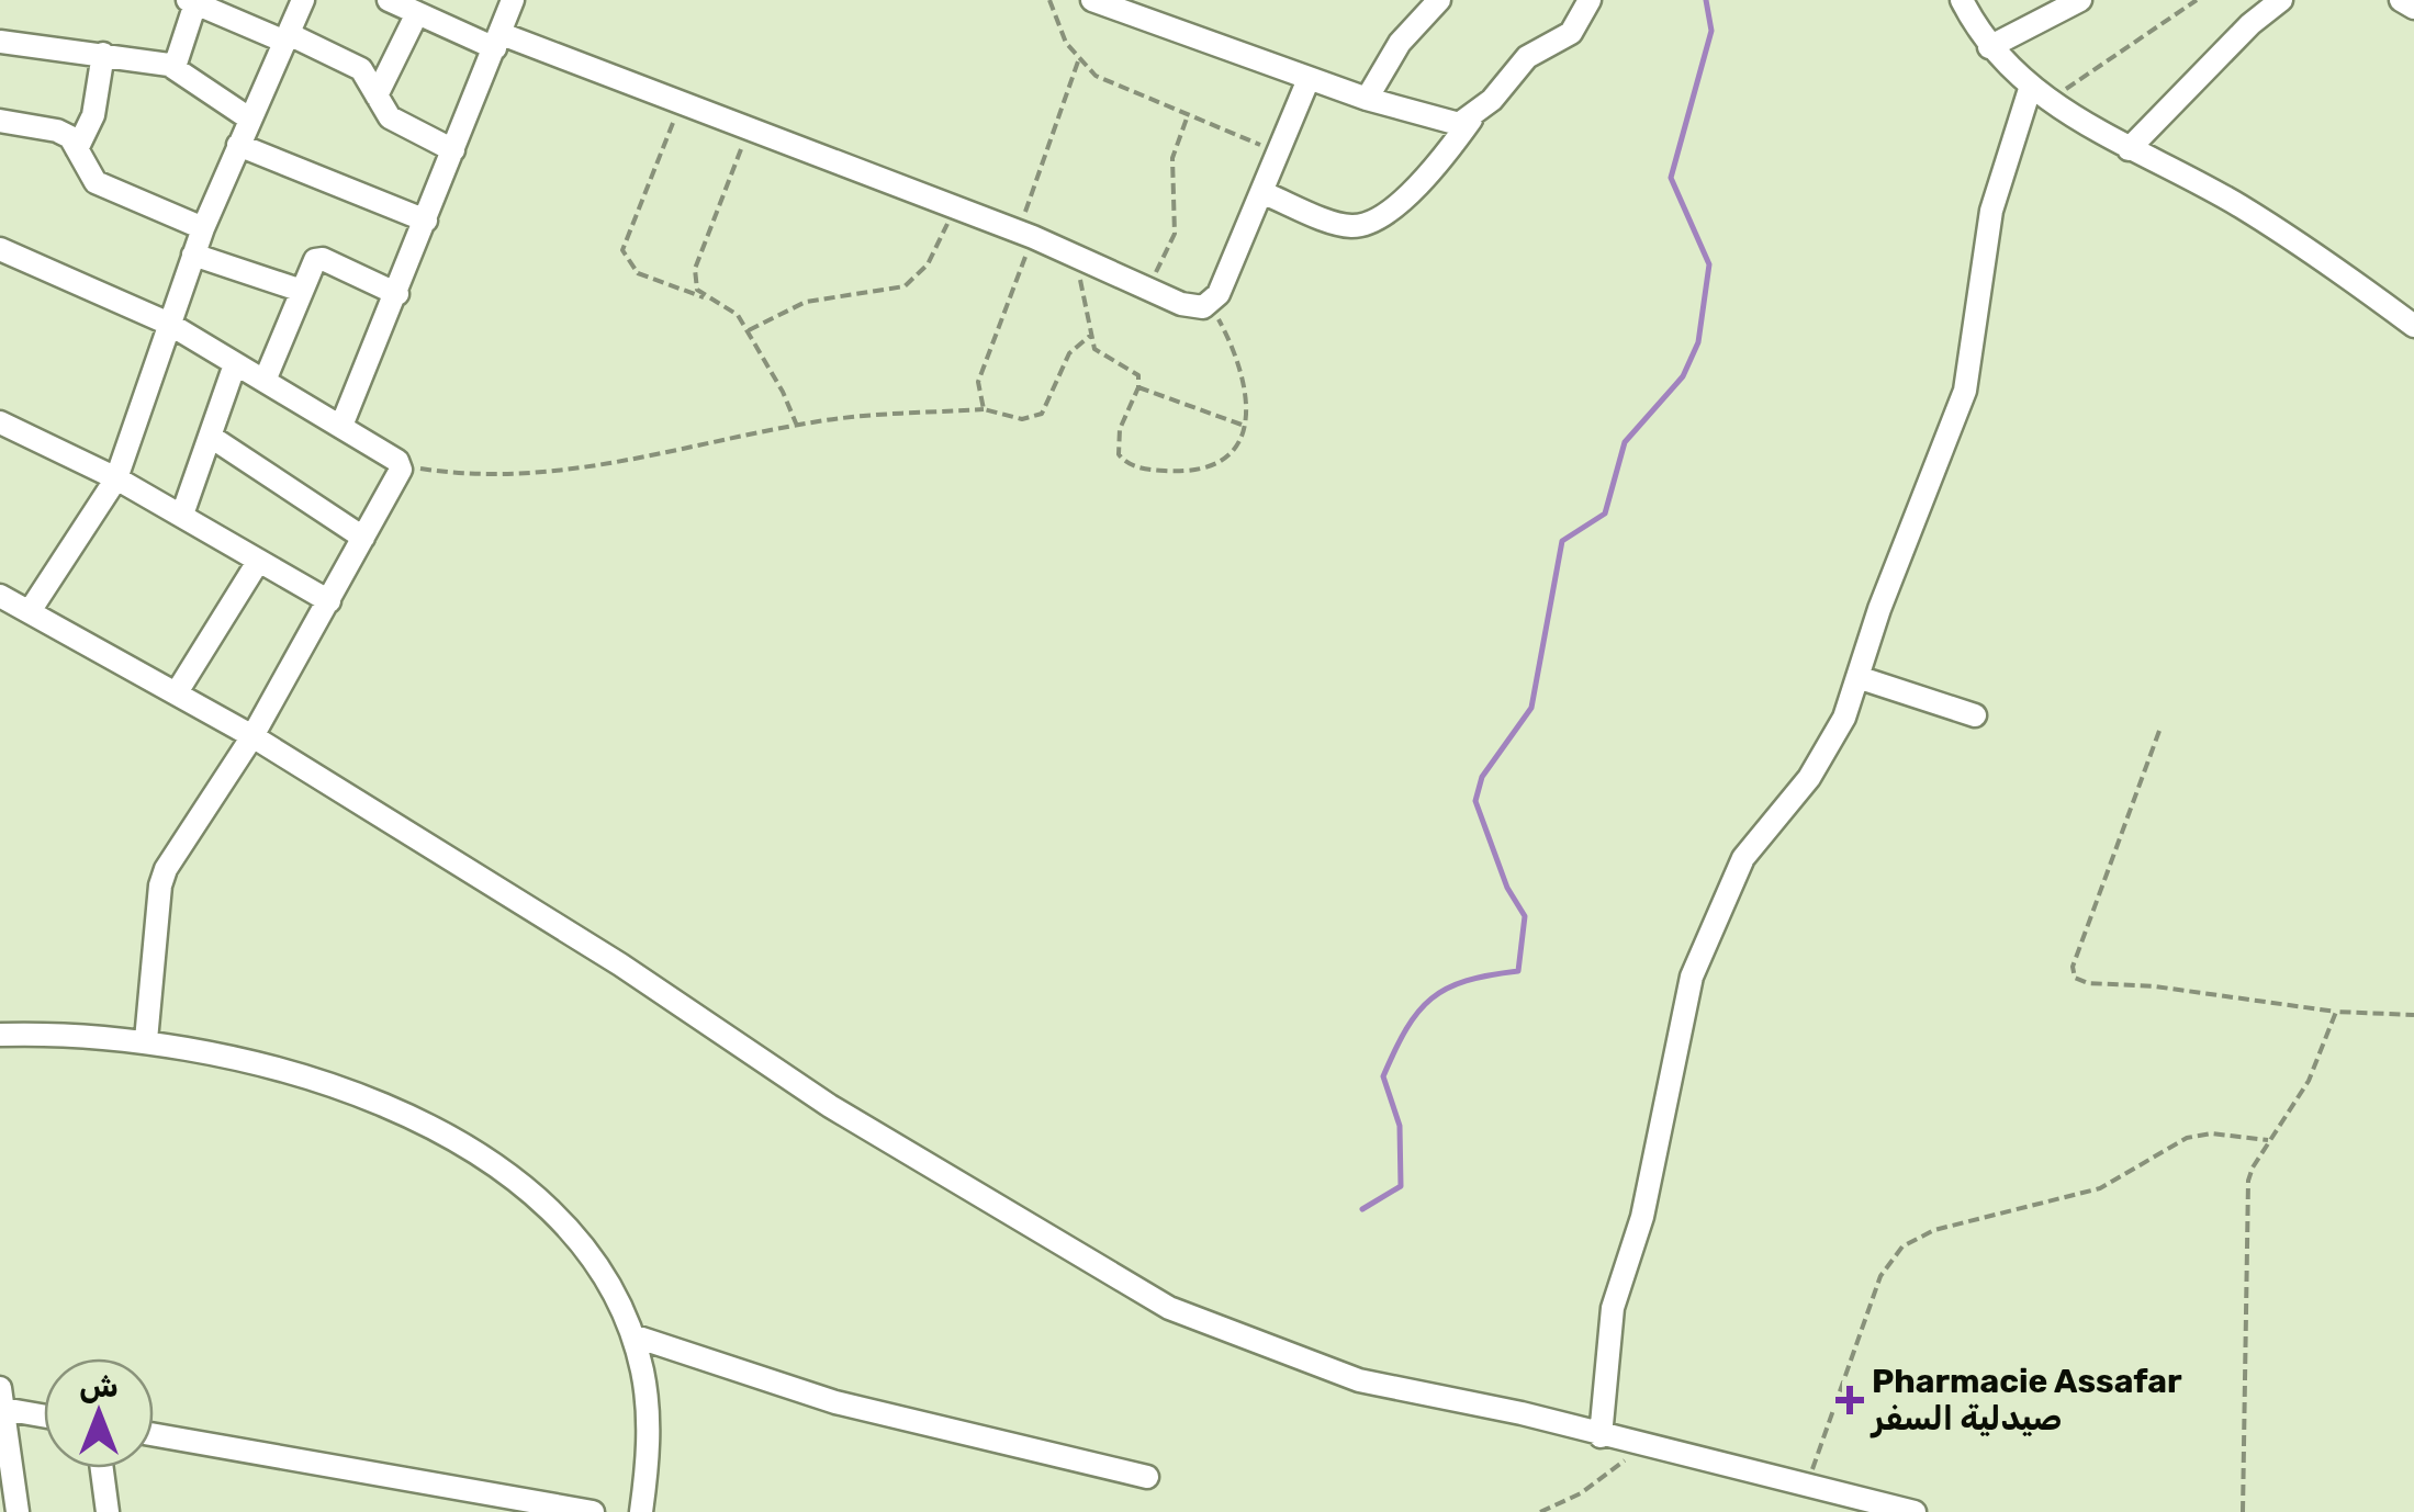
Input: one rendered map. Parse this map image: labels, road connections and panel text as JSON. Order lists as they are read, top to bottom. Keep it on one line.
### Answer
{"places":{"health":["Pharmacie Assafar صيدلية السفر"]},"north":"top"}
